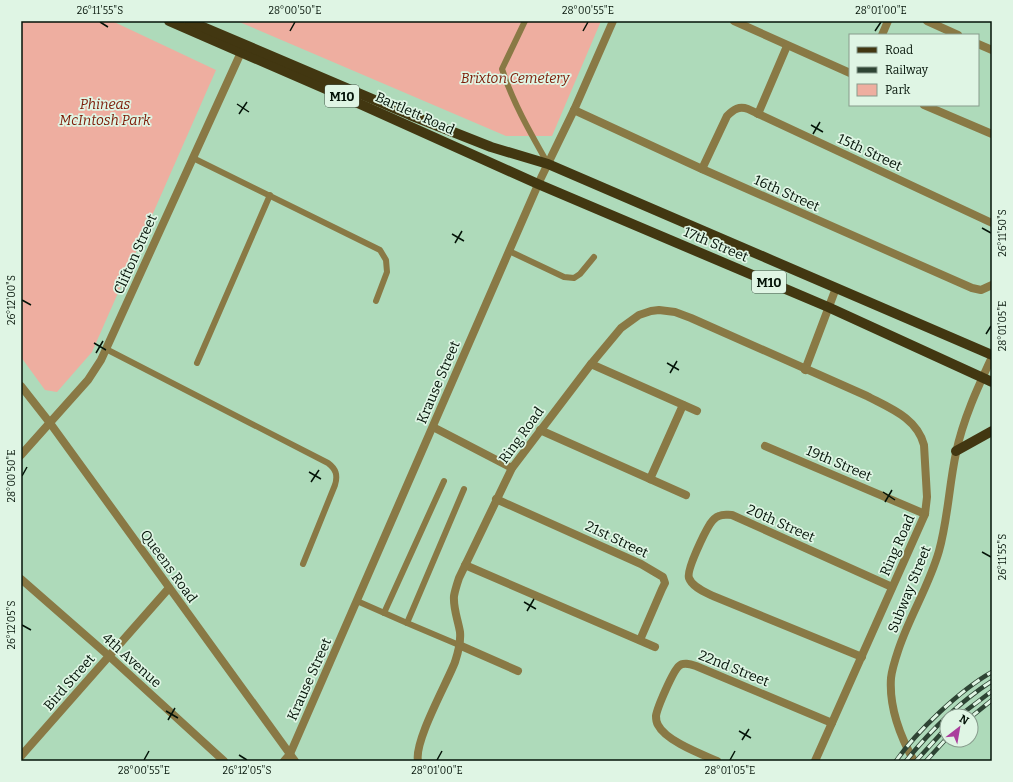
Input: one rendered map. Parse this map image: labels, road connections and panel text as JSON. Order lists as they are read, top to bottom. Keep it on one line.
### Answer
{"streets":{"main road":["M10","Bartlett Road","17th Street"],"street":["15th Street","16th Street","Clifton Street","Krause Street","Ring Road","19th Street","20th Street","21st Street","Queens Road","Subway Street","4th Avenue","22nd Street","Bird Street"]},"crossings":[["Bartlett Road","17th Street"],["Bartlett Road","Clifton Street"],["Bartlett Road","Krause Street"],["15th Street","16th Street"],["16th Street","Krause Street"],["17th Street","Krause Street"],["17th Street","Subway Street"],["Clifton Street","Queens Road"],["Krause Street","Queens Road"],["Ring Road","19th Street"],["Ring Road","20th Street"],["Ring Road","21st Street"],["Ring Road","22nd Street"],["Queens Road","Bird Street"],["4th Avenue","Bird Street"]],"parks":["Brixton Cemetery","Phineas McIntosh Park"],"legend":["Road","Railway","Park"],"north":"top right","coordinates":["26°11'55\"S","28°00'50\"E","28°00'55\"E","28°01'00\"E","26°11'50\"S","26°12'00\"S","28°01'05\"E","26°12'05\"S"]}
